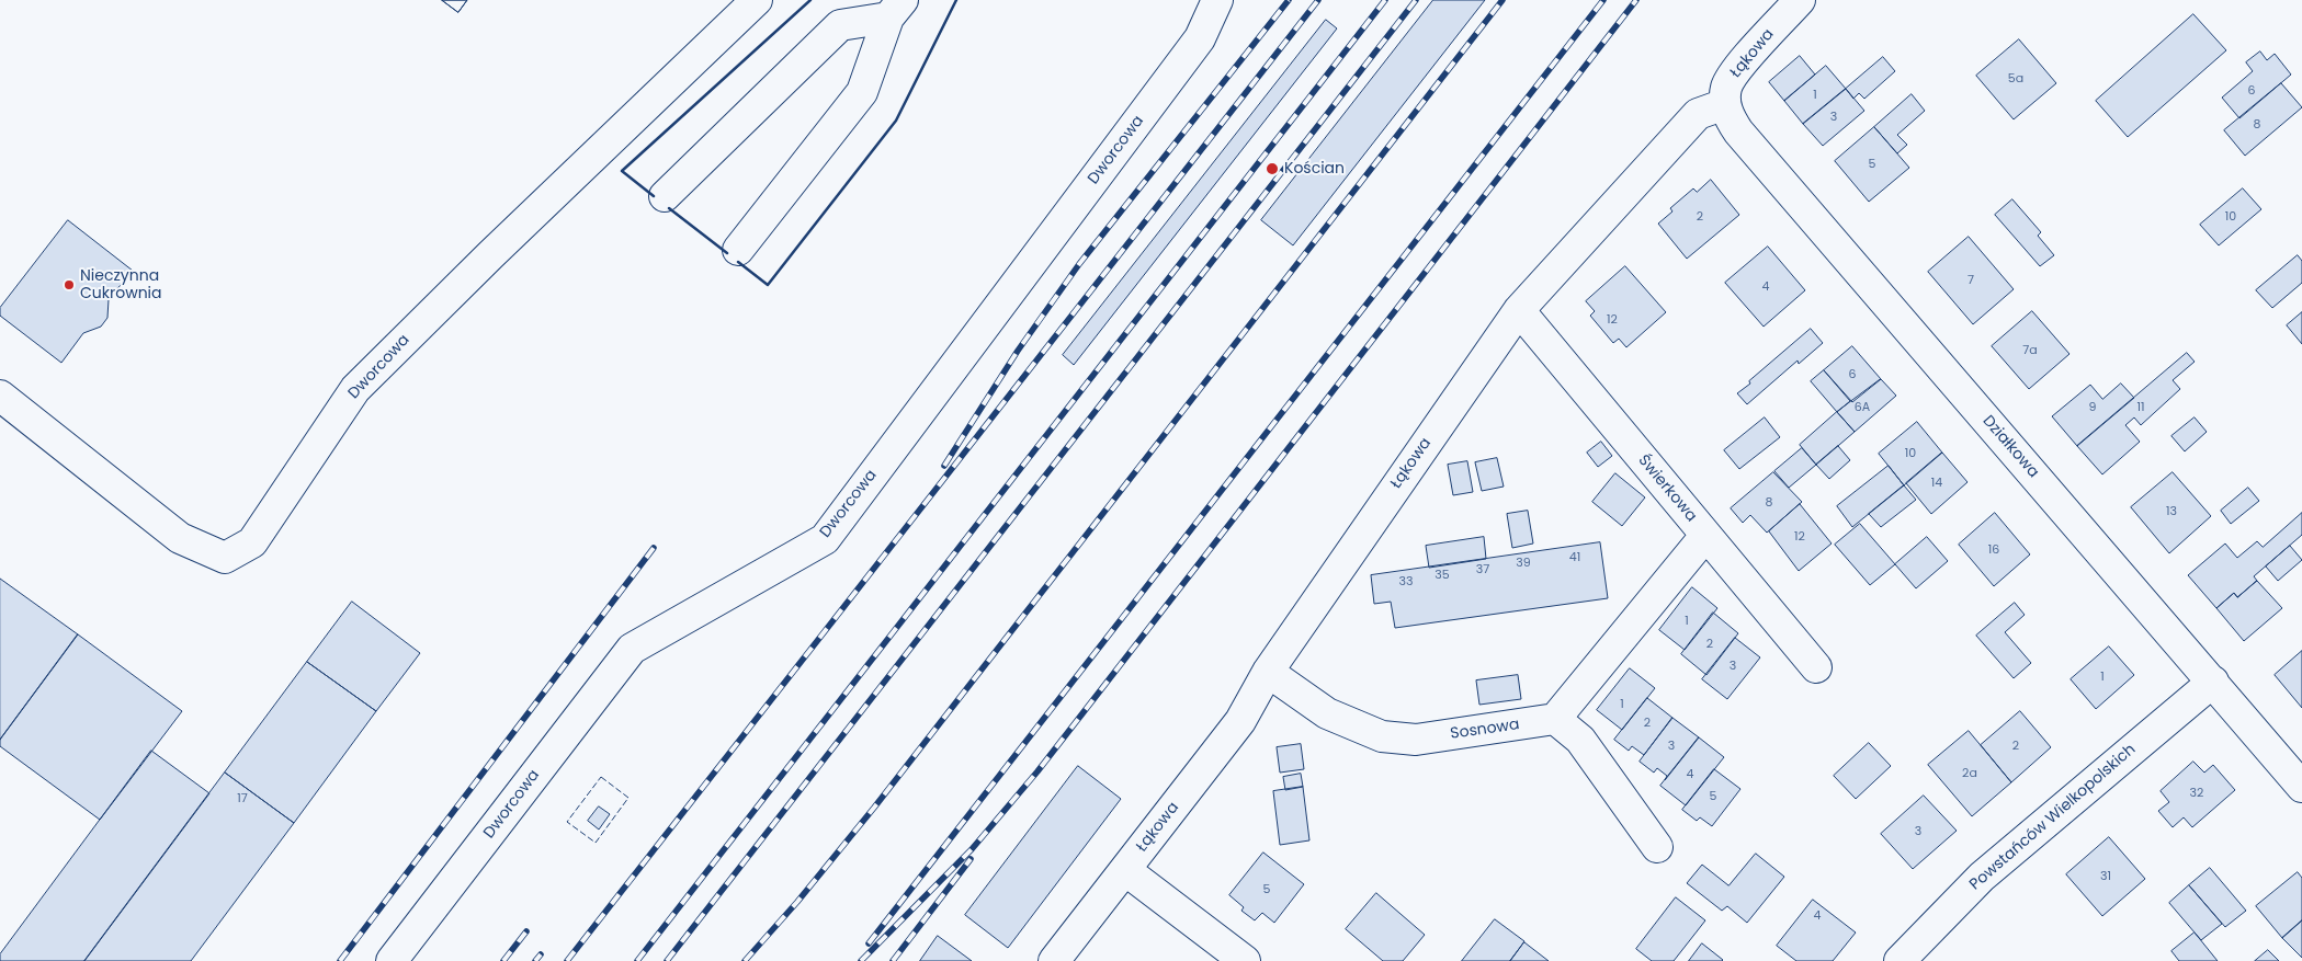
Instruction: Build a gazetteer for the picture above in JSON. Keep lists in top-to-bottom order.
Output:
{
  "streets": {
    "street": [
      "Łąkowa",
      "Dworcowa",
      "Działkowa",
      "Świerkowa",
      "Sosnowa",
      "Powstańców Wielkopolskich"
    ]
  },
  "crossings": [
    ["Łąkowa", "Działkowa"],
    ["Łąkowa", "Świerkowa"],
    ["Łąkowa", "Sosnowa"],
    ["Działkowa", "Powstańców Wielkopolskich"]
  ],
  "places": ["Kościan", "Nieczynna Cukrownia"],
  "house_numbers": [
    "5a",
    "6",
    "1",
    "3",
    "8",
    "5",
    "2",
    "10",
    "7",
    "4",
    "12",
    "7a",
    "6",
    "6A",
    "9",
    "11",
    "10",
    "14",
    "8",
    "13",
    "12",
    "16",
    "41",
    "39",
    "37",
    "35",
    "33",
    "1",
    "2",
    "3",
    "1",
    "1",
    "2",
    "3",
    "2",
    "2a",
    "4",
    "32",
    "5",
    "17",
    "3",
    "31",
    "5",
    "4"
  ]
}
